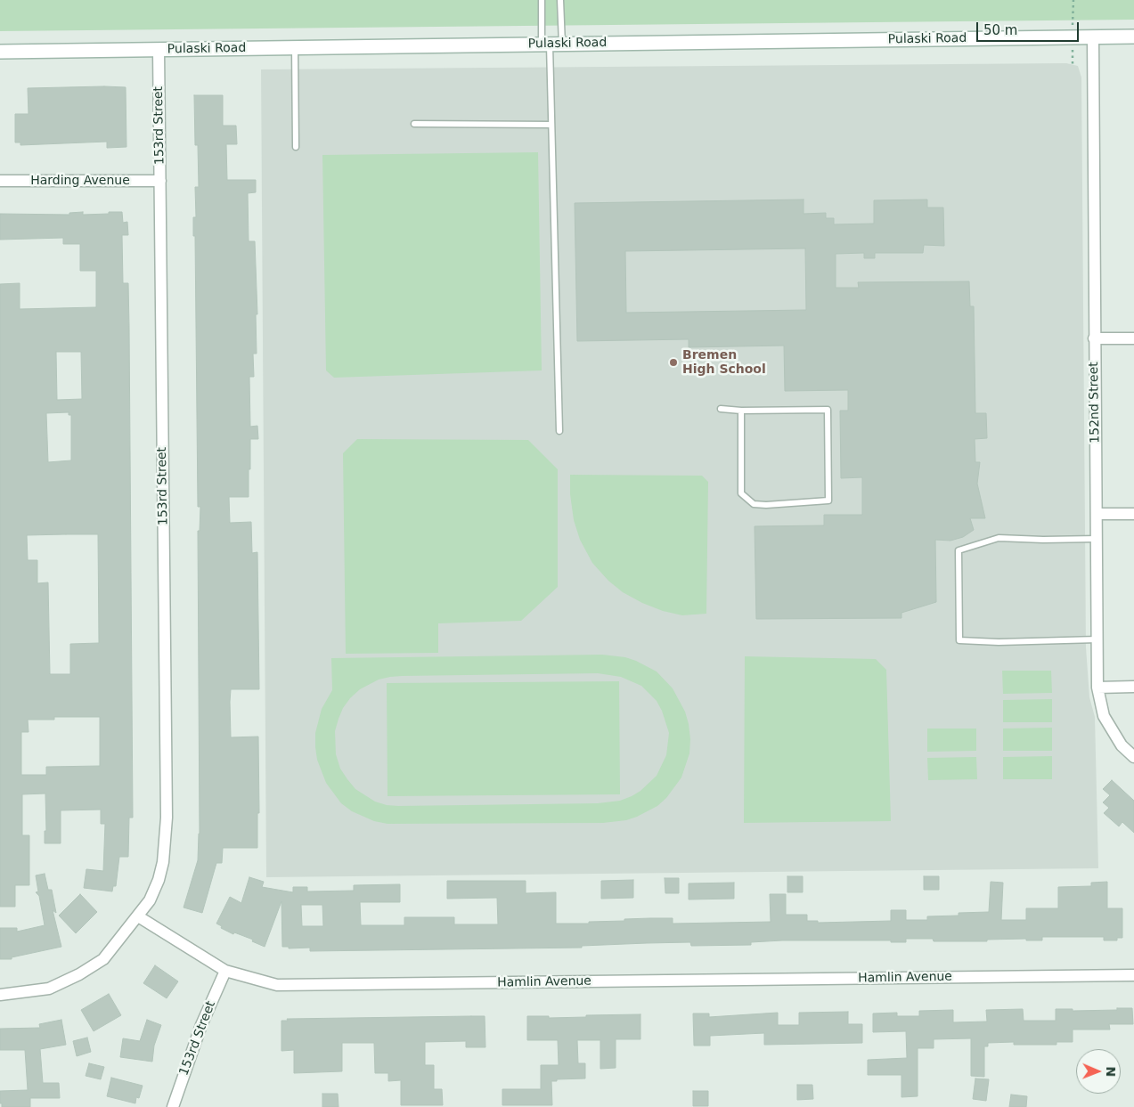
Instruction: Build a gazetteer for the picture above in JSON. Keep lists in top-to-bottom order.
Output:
{
  "streets": {
    "main road": ["Pulaski Road"],
    "street": [
      "153rd Street",
      "Harding Avenue",
      "152nd Street",
      "Hamlin Avenue"
    ]
  },
  "crossings": [
    ["Pulaski Road", "153rd Street"],
    ["Pulaski Road", "152nd Street"],
    ["153rd Street", "Harding Avenue"],
    ["153rd Street", "Hamlin Avenue"]
  ],
  "places": ["Bremen High School"],
  "scale_bar": "50 m",
  "north": "right"
}
